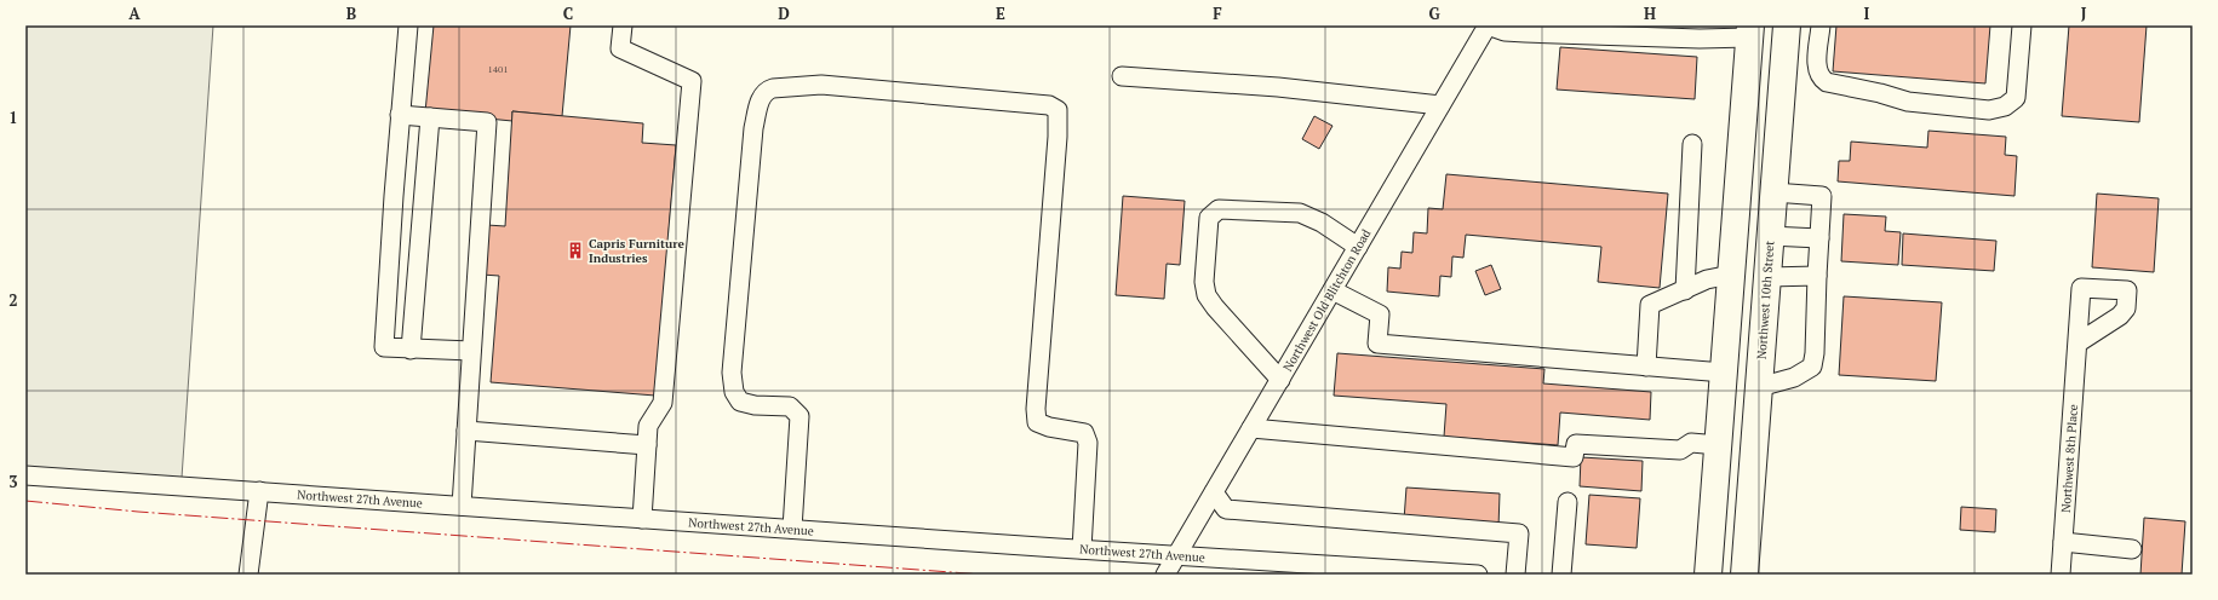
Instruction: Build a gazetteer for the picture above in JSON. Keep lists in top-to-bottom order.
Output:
{
  "streets": {
    "highway": ["Northwest 10th Street"],
    "street": ["Northwest Old Blitchton Road", "Northwest 8th Place", "Northwest 27th Avenue"]
  },
  "crossings": [
    ["Northwest Old Blitchton Road", "Northwest 27th Avenue"]
  ],
  "places": {
    "building": ["Capris Furniture Industries"]
  },
  "house_numbers": ["1401"],
  "grid": {
    "columns": [
      "A",
      "B",
      "C",
      "D",
      "E",
      "F",
      "G",
      "H",
      "I",
      "J"
    ],
    "rows": ["1", "2", "3"]
  }
}
